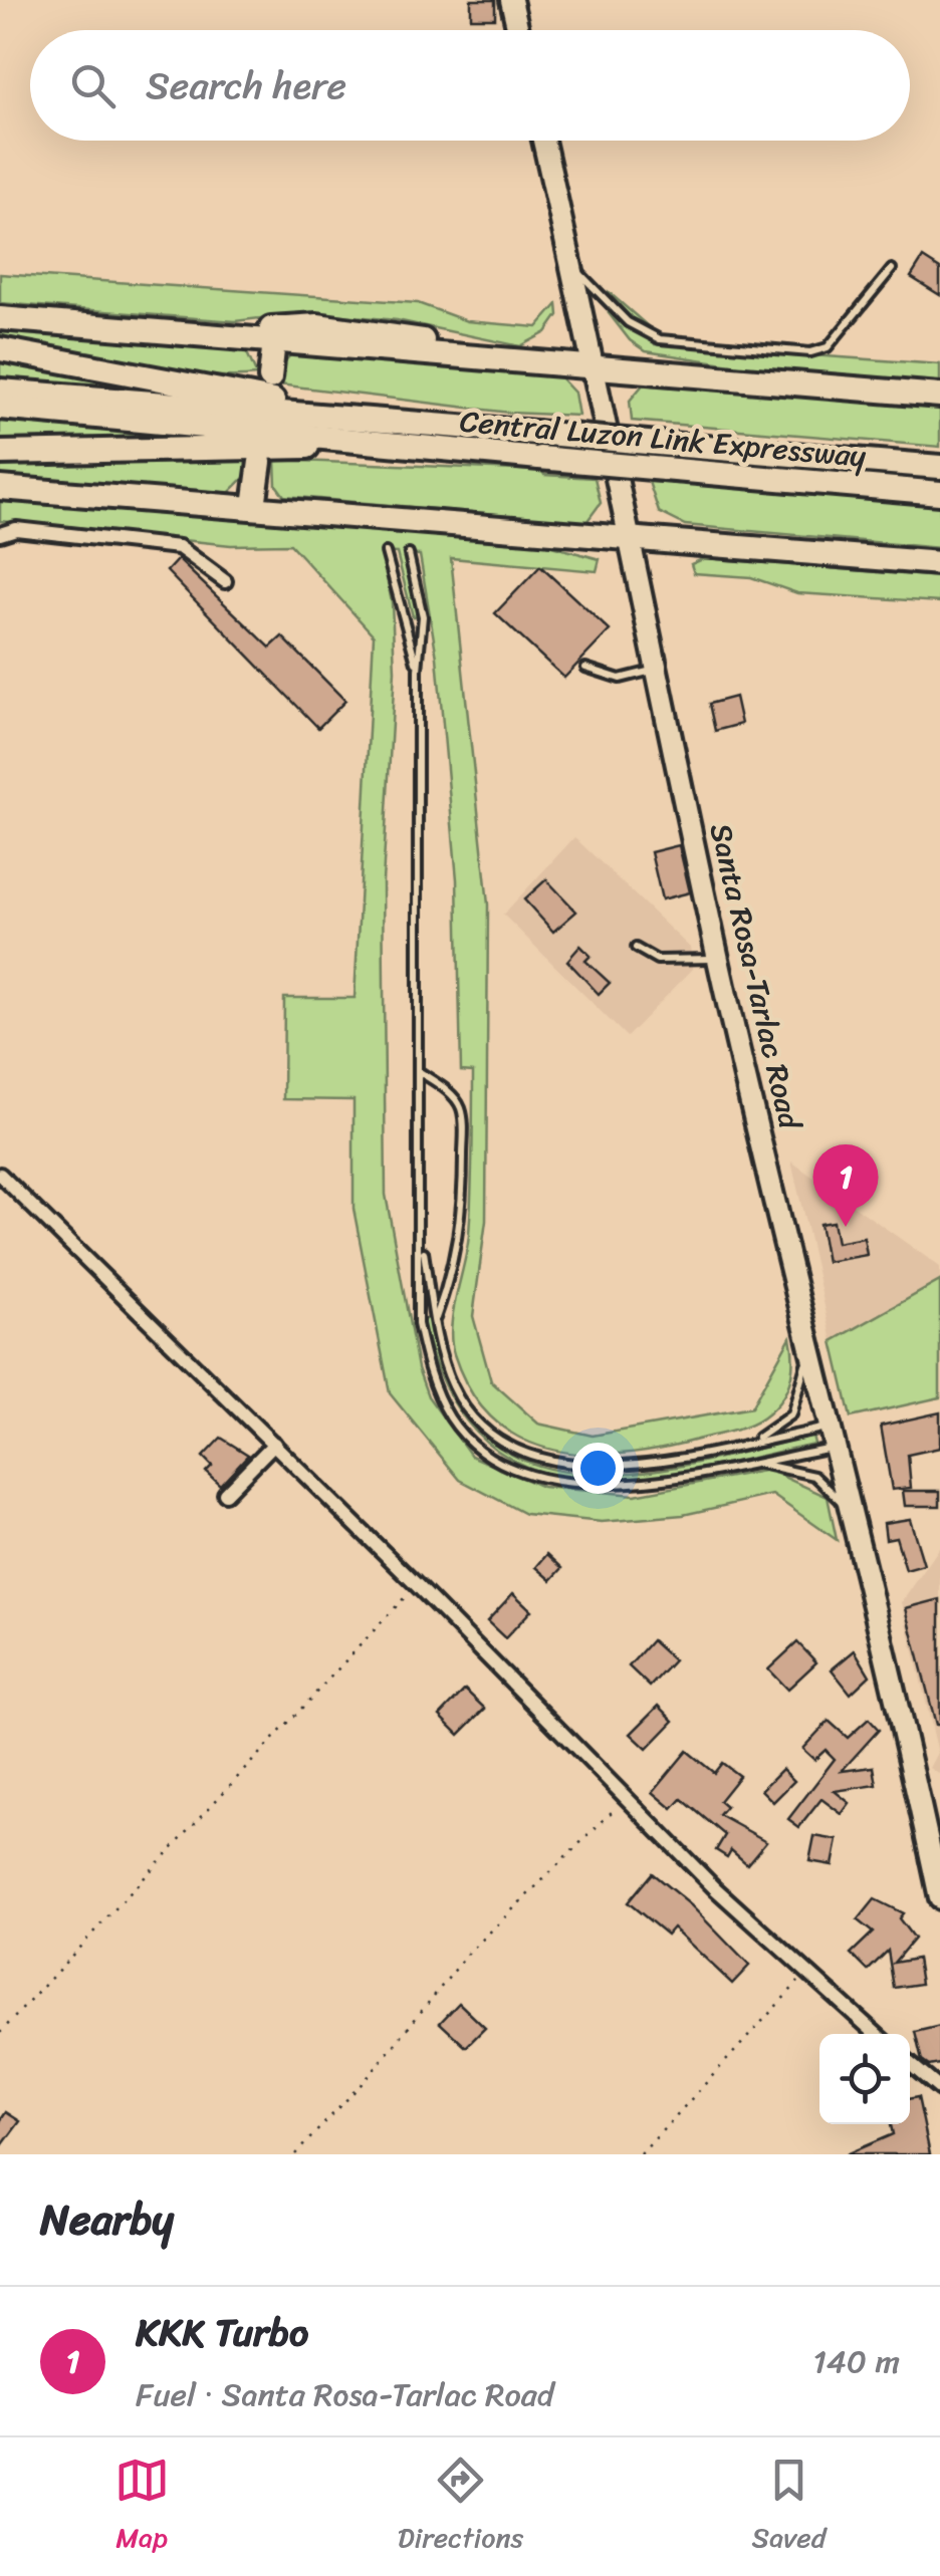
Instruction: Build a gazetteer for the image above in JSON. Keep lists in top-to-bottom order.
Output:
{
  "streets": {
    "highway": ["Central Luzon Link Expressway", "Santa Rosa-Tarlac Road"]
  },
  "page": {
    "search": "Search here",
    "pins": "1",
    "heading": "Nearby",
    "list": [
      {
        "mark": "1",
        "name": "KKK Turbo",
        "note": "Fuel · Santa Rosa-Tarlac Road",
        "value": "140 m"
      }
    ],
    "nav": ["Map", "Directions", "Saved"]
  }
}
